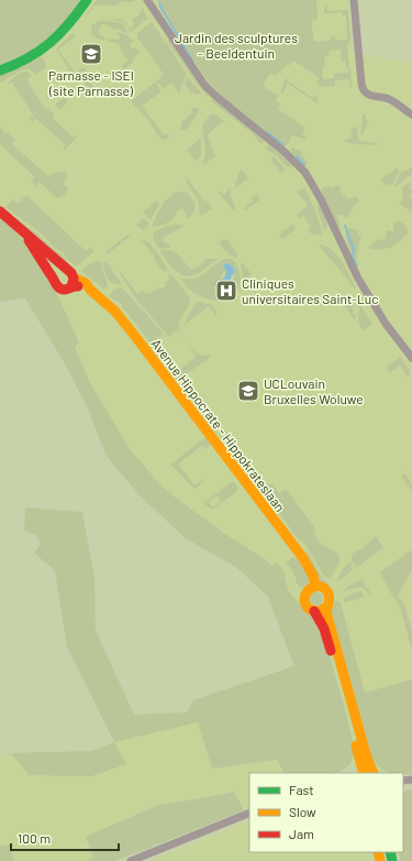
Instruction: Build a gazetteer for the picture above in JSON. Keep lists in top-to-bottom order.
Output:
{
  "streets": {
    "street": ["Avenue Hippocrate - Hippokrateslaan"]
  },
  "parks": ["Jardin des sculptures - Beeldentuin"],
  "places": {
    "school or university": ["Parnasse - ISEI (site Parnasse)", "UCLouvain Bruxelles Woluwe"],
    "hospital": ["Cliniques universitaires Saint-Luc"]
  },
  "legend": ["Fast", "Slow", "Jam"],
  "scale_bar": "100 m"
}
